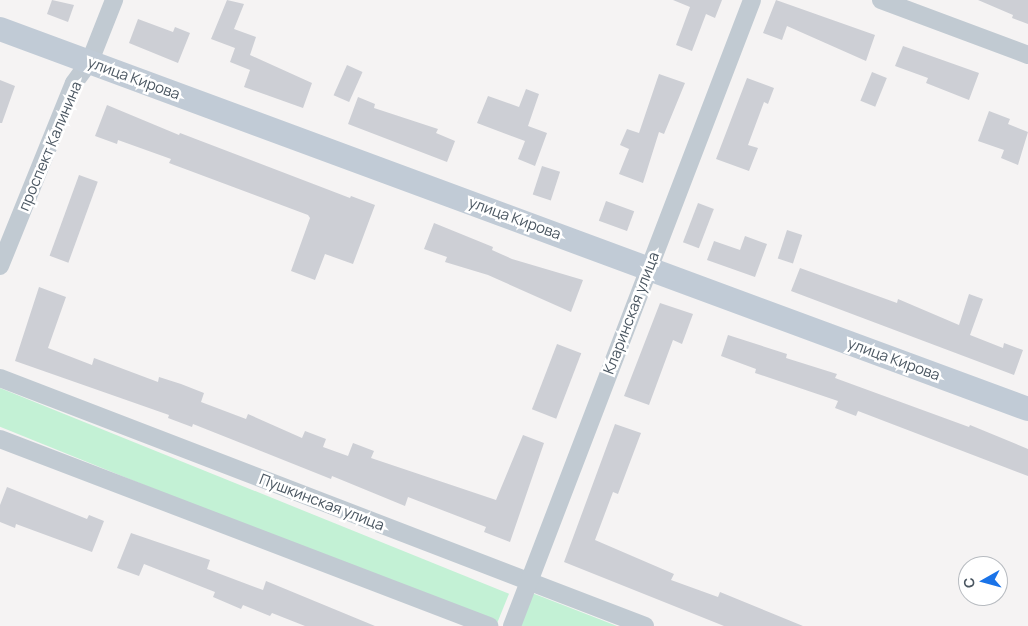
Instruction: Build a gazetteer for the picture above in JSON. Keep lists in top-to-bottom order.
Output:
{
  "streets": {
    "street": [
      "улица Кирова",
      "проспект Калинина",
      "Кларинская улица",
      "Пушкинская улица"
    ]
  },
  "crossings": [
    ["улица Кирова", "проспект Калинина"],
    ["улица Кирова", "Кларинская улица"],
    ["Кларинская улица", "Пушкинская улица"]
  ],
  "north": "left"
}
